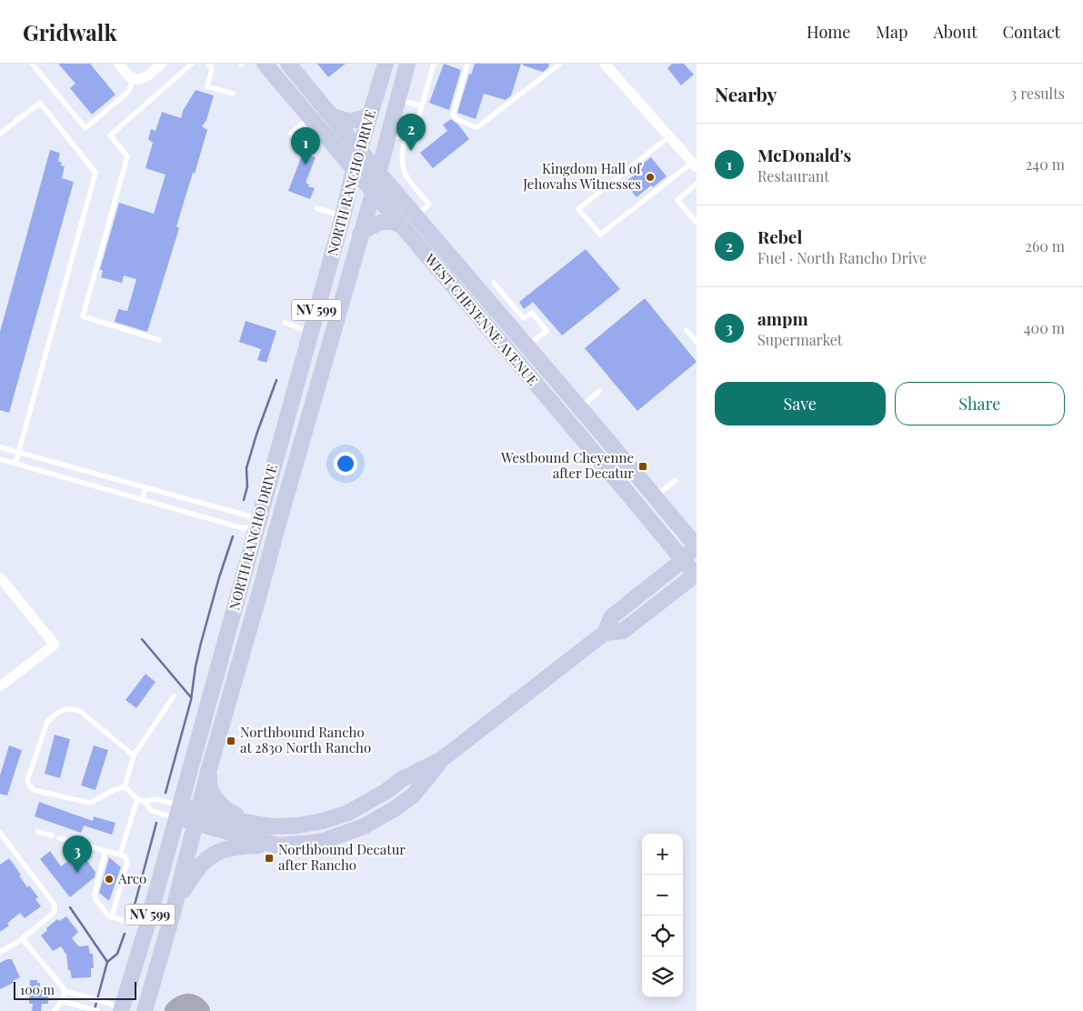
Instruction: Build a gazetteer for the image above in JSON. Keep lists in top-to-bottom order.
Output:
{
  "streets": {
    "main road": ["NORTH RANCHO DRIVE", "NV 599", "WEST CHEYENNE AVENUE"]
  },
  "crossings": [
    ["NORTH RANCHO DRIVE", "WEST CHEYENNE AVENUE"]
  ],
  "places": {
    "other": ["Kingdom Hall of Jehovahs Witnesses", "Arco"],
    "transit": ["Westbound Cheyenne after Decatur", "Northbound Rancho at 2830 North Rancho", "Northbound Decatur after Rancho"]
  },
  "scale_bar": "100 m",
  "page": {
    "header": "Gridwalk",
    "nav": [
      "Home",
      "Map",
      "About",
      "Contact"
    ],
    "heading": ["Nearby", "3 results"],
    "pins": ["2", "1", "3"],
    "list": [
      {
        "mark": "1",
        "name": "McDonald's",
        "note": "Restaurant",
        "value": "240 m"
      },
      {
        "mark": "2",
        "name": "Rebel",
        "note": "Fuel · North Rancho Drive",
        "value": "260 m"
      },
      {
        "mark": "3",
        "name": "ampm",
        "note": "Supermarket",
        "value": "400 m"
      }
    ],
    "buttons": ["Save", "Share"],
    "map_buttons": ["+", "−"],
    "scale": "100 m"
  }
}
